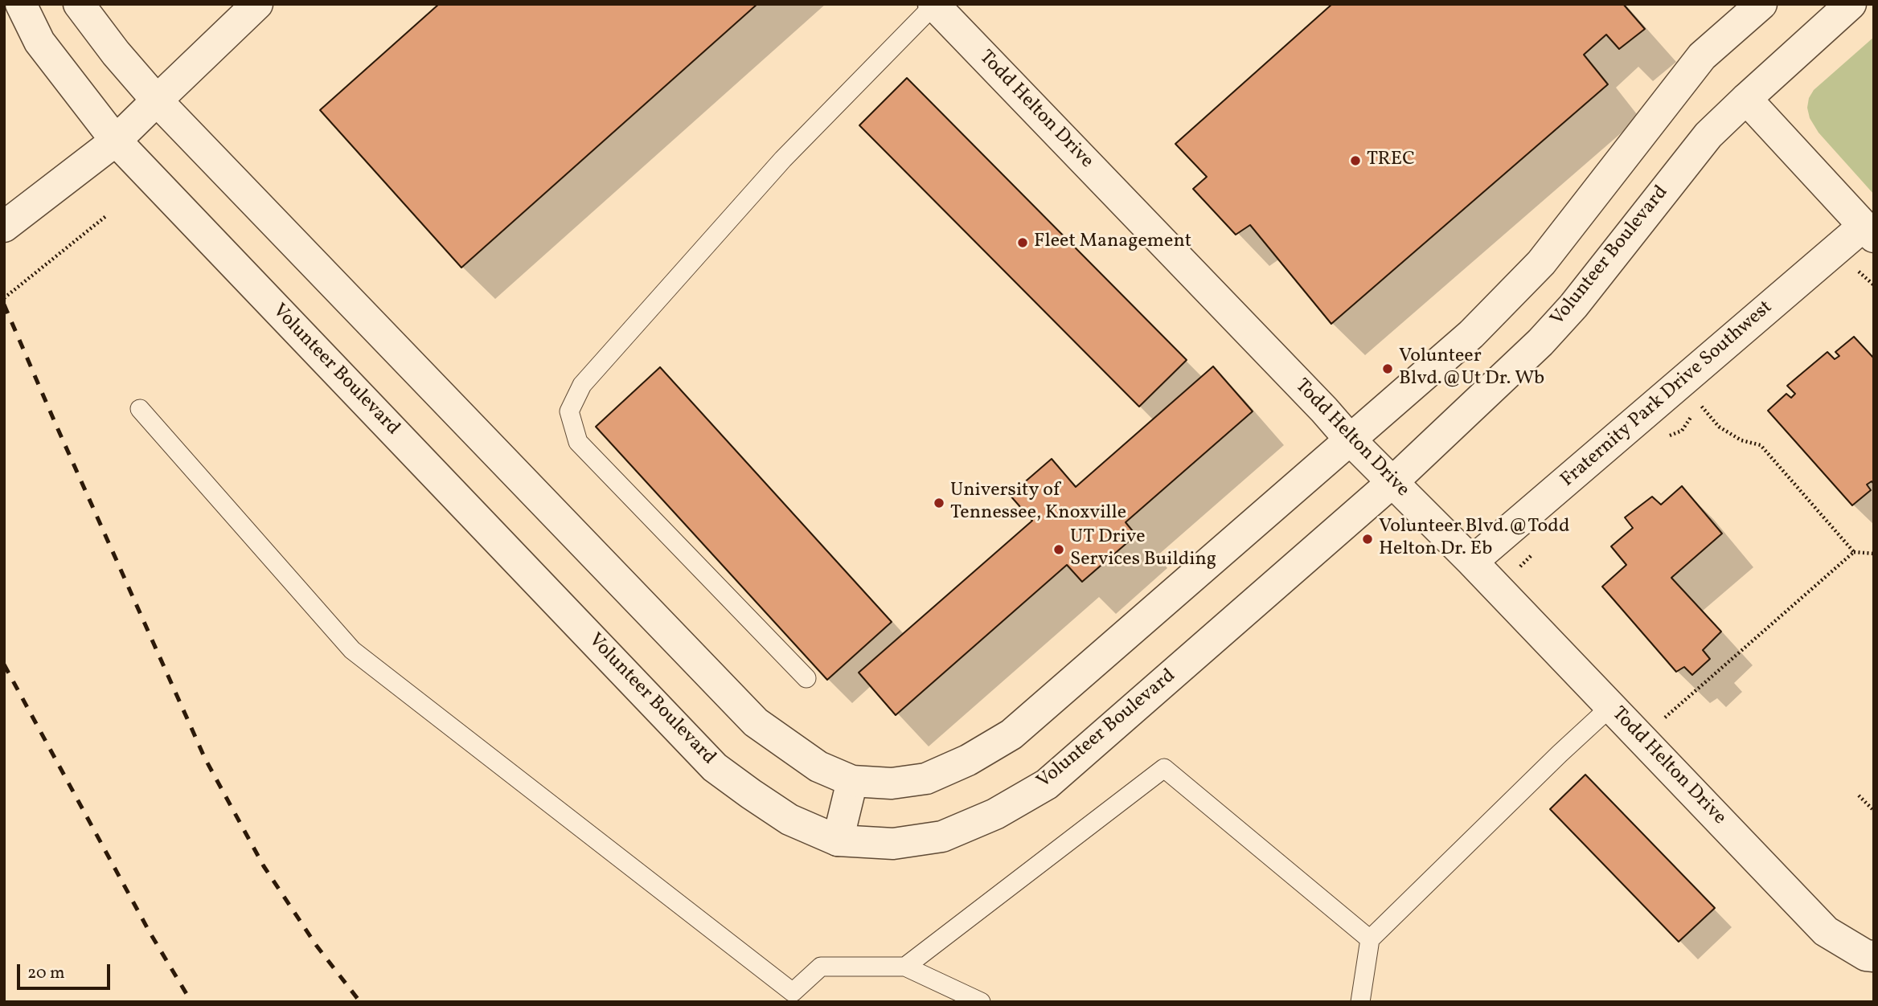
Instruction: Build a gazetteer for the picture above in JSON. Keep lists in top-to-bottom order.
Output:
{
  "streets": {
    "street": ["Todd Helton Drive", "Volunteer Boulevard", "Fraternity Park Drive Southwest"]
  },
  "crossings": [
    ["Todd Helton Drive", "Volunteer Boulevard"],
    ["Todd Helton Drive", "Fraternity Park Drive Southwest"],
    ["Volunteer Boulevard", "Fraternity Park Drive Southwest"]
  ],
  "places": [
    "TREC",
    "Fleet Management",
    "Volunteer Blvd.@Ut Dr. Wb",
    "University of Tennessee, Knoxville",
    "Volunteer Blvd.@Todd Helton Dr. Eb",
    "UT Drive Services Building"
  ],
  "scale_bar": "20 m"
}
